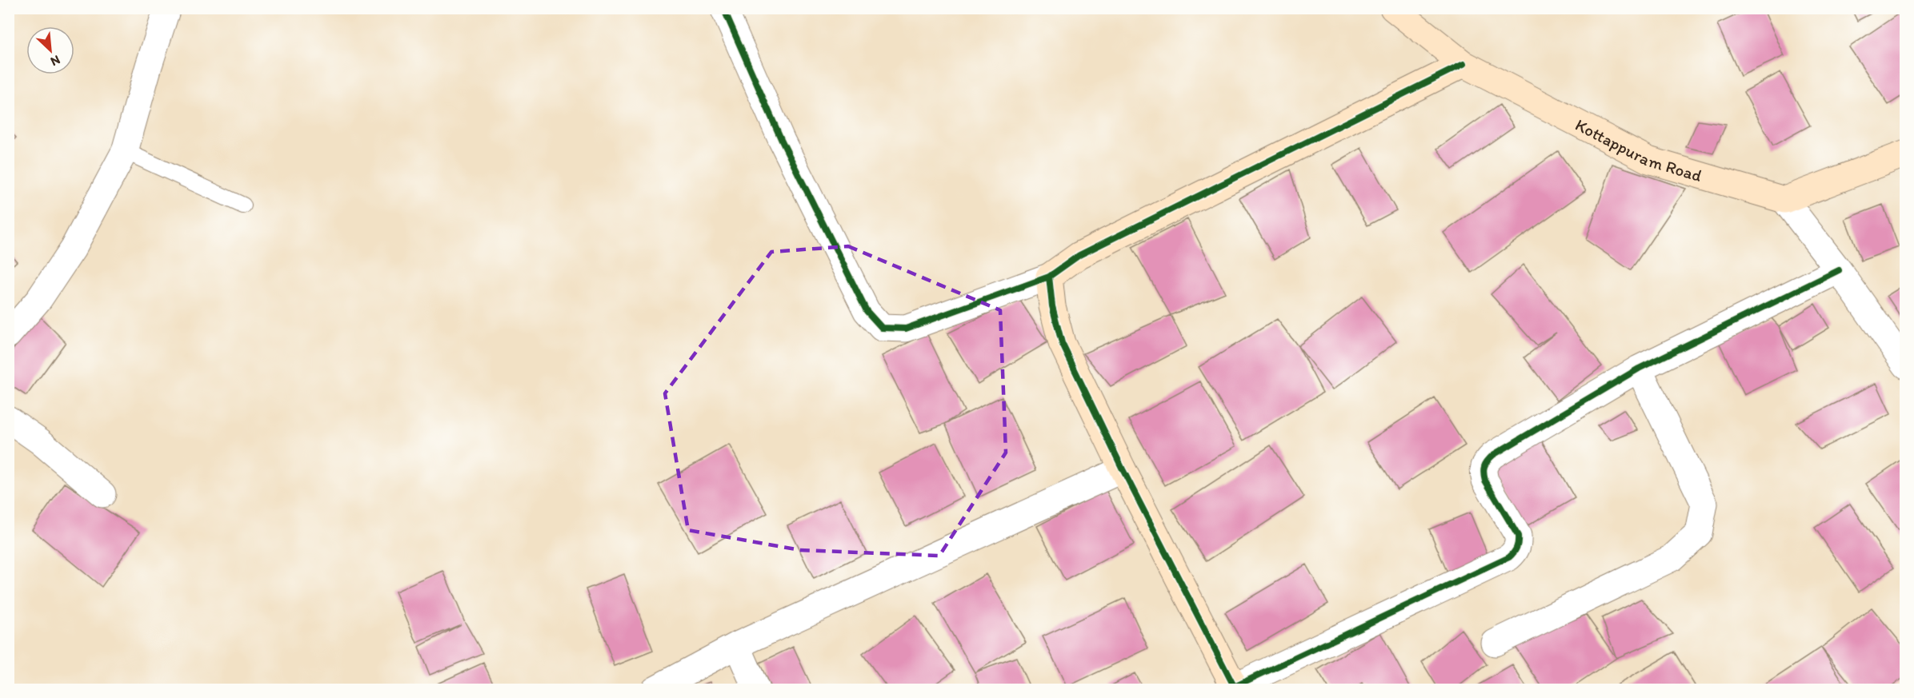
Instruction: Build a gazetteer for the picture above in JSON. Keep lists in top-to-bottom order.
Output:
{
  "streets": {
    "street": ["Kottappuram Road"]
  },
  "north": "bottom right"
}
